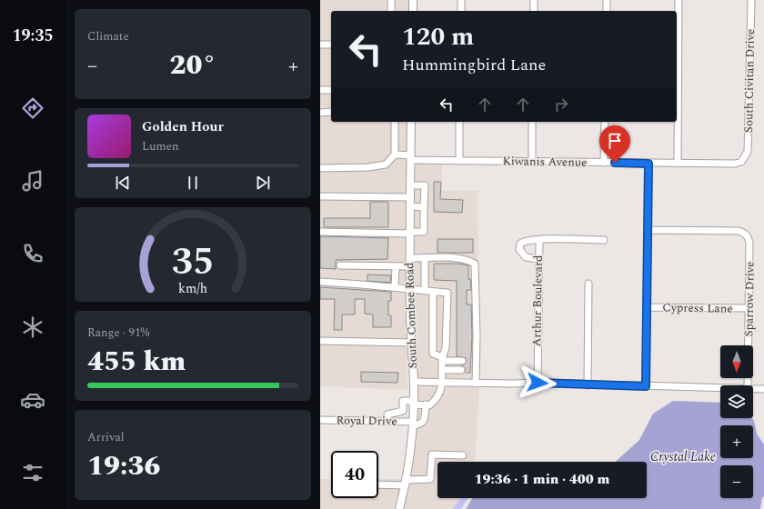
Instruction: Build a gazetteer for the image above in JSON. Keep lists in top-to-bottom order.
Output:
{
  "streets": {
    "main road": ["South Combee Road"],
    "street": [
      "South Civitan Drive",
      "Kiwanis Avenue",
      "Sparrow Drive",
      "Arthur Boulevard",
      "Cypress Lane",
      "Royal Drive"
    ]
  },
  "crossings": [
    ["South Civitan Drive", "Kiwanis Avenue"],
    ["Kiwanis Avenue", "South Combee Road"],
    ["Sparrow Drive", "Cypress Lane"],
    ["South Combee Road", "Royal Drive"]
  ],
  "water": ["Crystal Lake"],
  "north": "bottom",
  "page": {
    "tabs": "19:35",
    "tile": [
      "Climate",
      ["Range · 91%", "455 km"],
      ["Arrival", "19:36"]
    ],
    "turn": ["120 m", "Hummingbird Lane"],
    "heat": ["−", "20°", "+"],
    "song": ["Golden Hour", "Lumen"],
    "map_buttons": ["+", "−"],
    "limit": "40",
    "trip": "19:36 · 1 min · 400 m",
    "gauge": ["35", "km/h"]
  }
}
